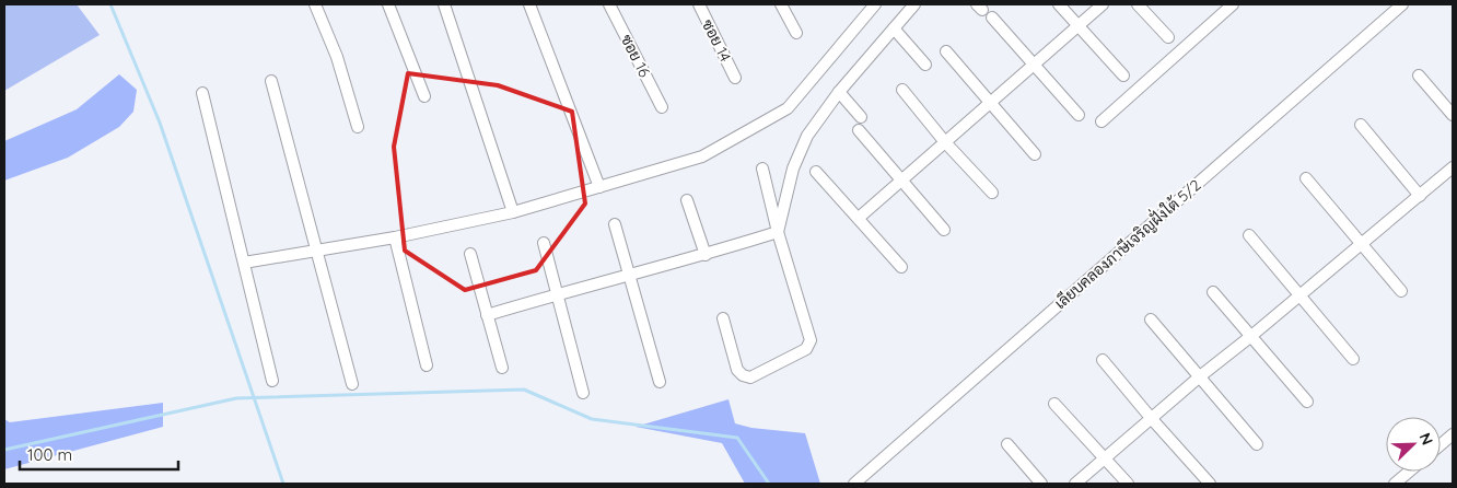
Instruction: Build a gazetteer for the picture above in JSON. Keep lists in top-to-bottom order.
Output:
{
  "streets": {
    "street": ["ซอย 14", "ซอย 16", "เลียบคลองภาษีเจริญฝั่งใต้ 5/2"]
  },
  "scale_bar": "100 m",
  "north": "top right"
}
